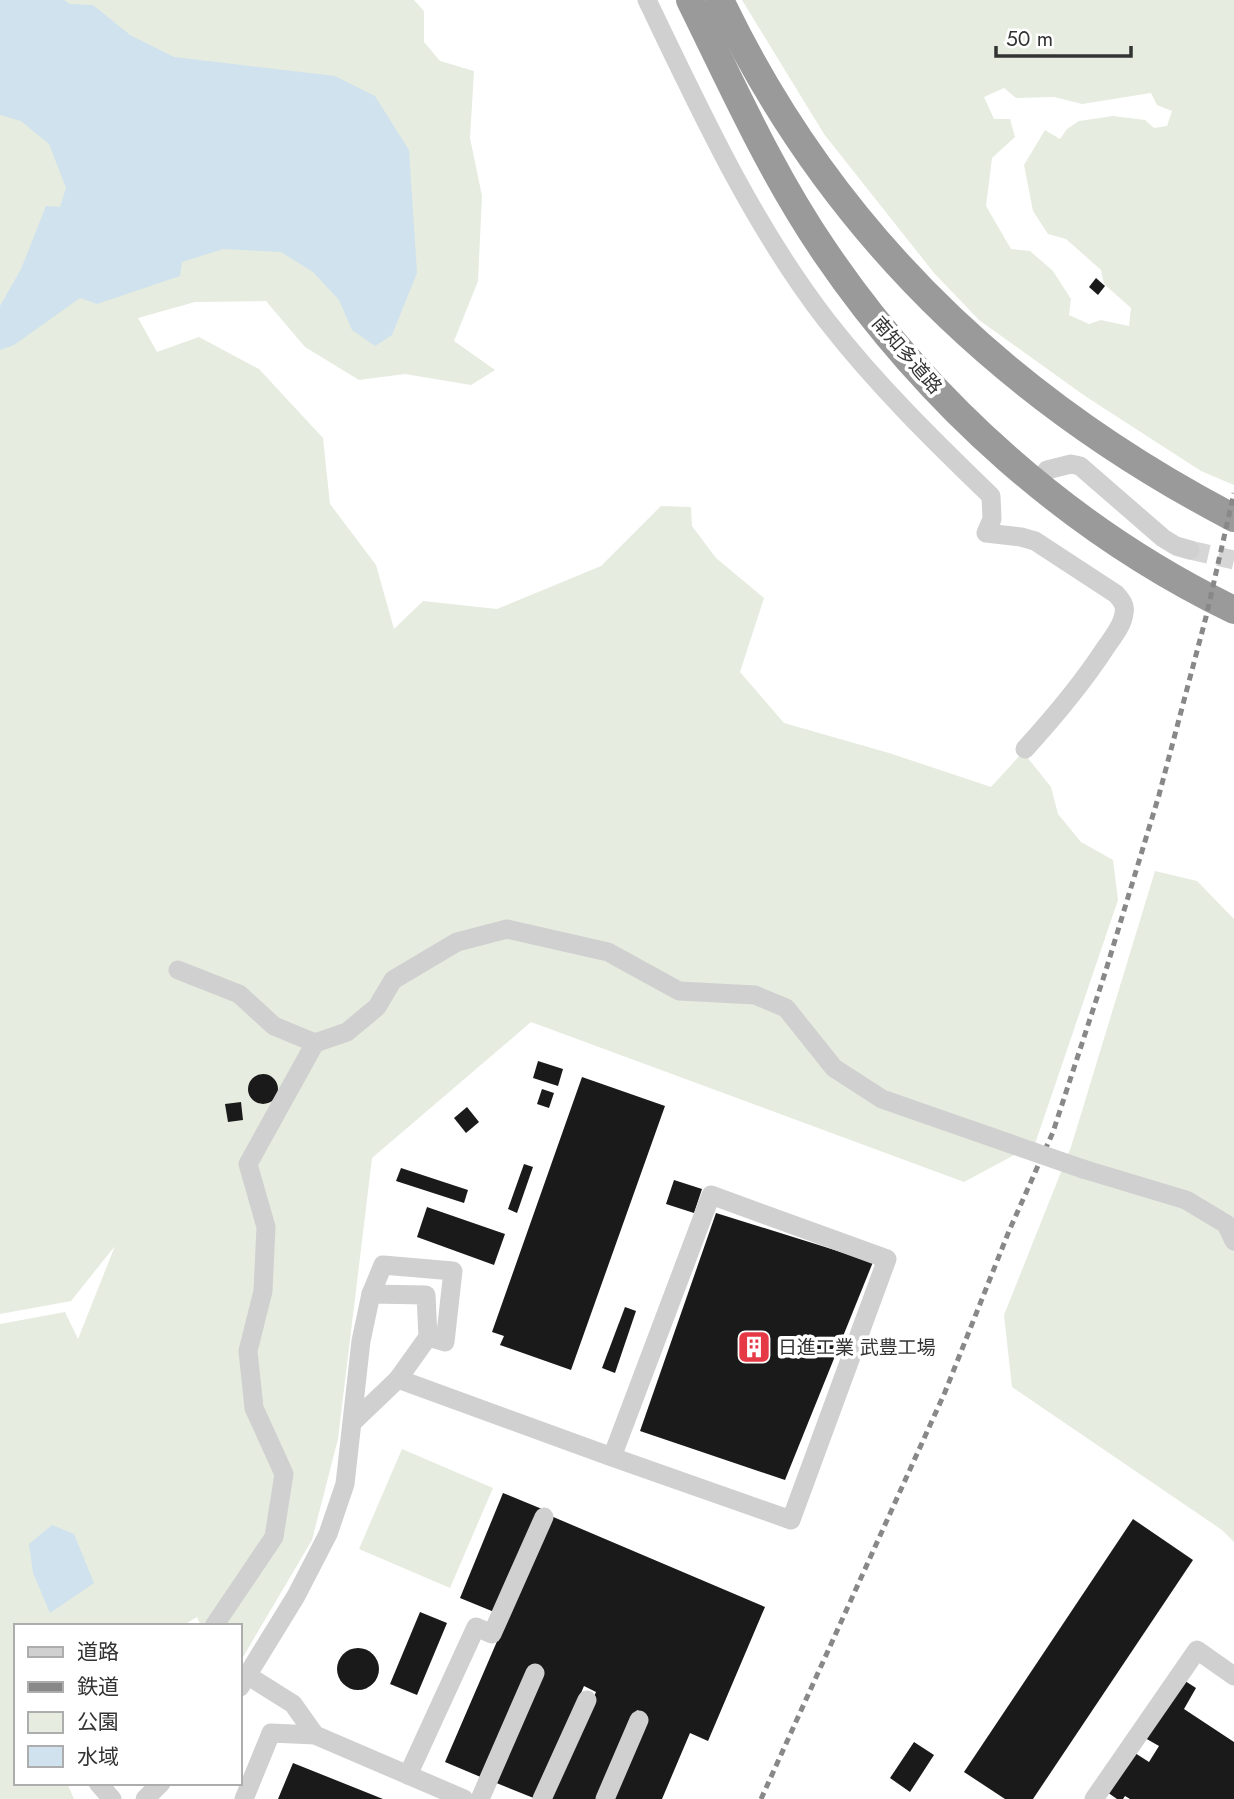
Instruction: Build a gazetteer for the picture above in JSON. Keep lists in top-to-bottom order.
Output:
{
  "streets": {
    "highway": ["南知多道路"]
  },
  "places": {
    "building": ["日進工業 武豊工場"]
  },
  "legend": [
    "道路",
    "鉄道",
    "公園",
    "水域"
  ],
  "scale_bar": "50 m"
}
